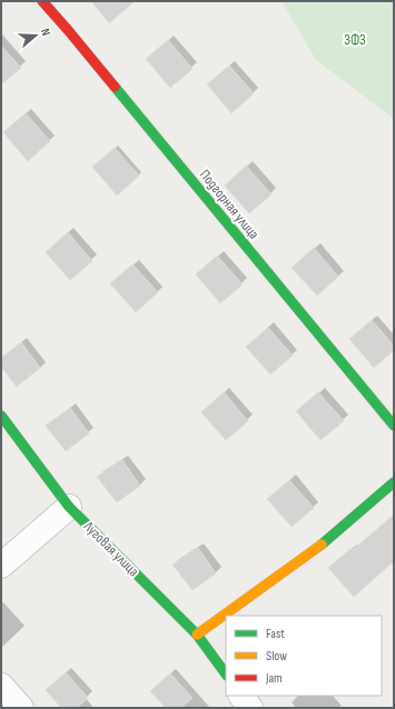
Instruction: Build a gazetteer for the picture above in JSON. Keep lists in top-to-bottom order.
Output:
{
  "streets": {
    "street": ["Подгорная улица", "Луговая улица"]
  },
  "parks": ["ЗФЗ"],
  "legend": ["Fast", "Slow", "Jam"],
  "north": "right"
}
